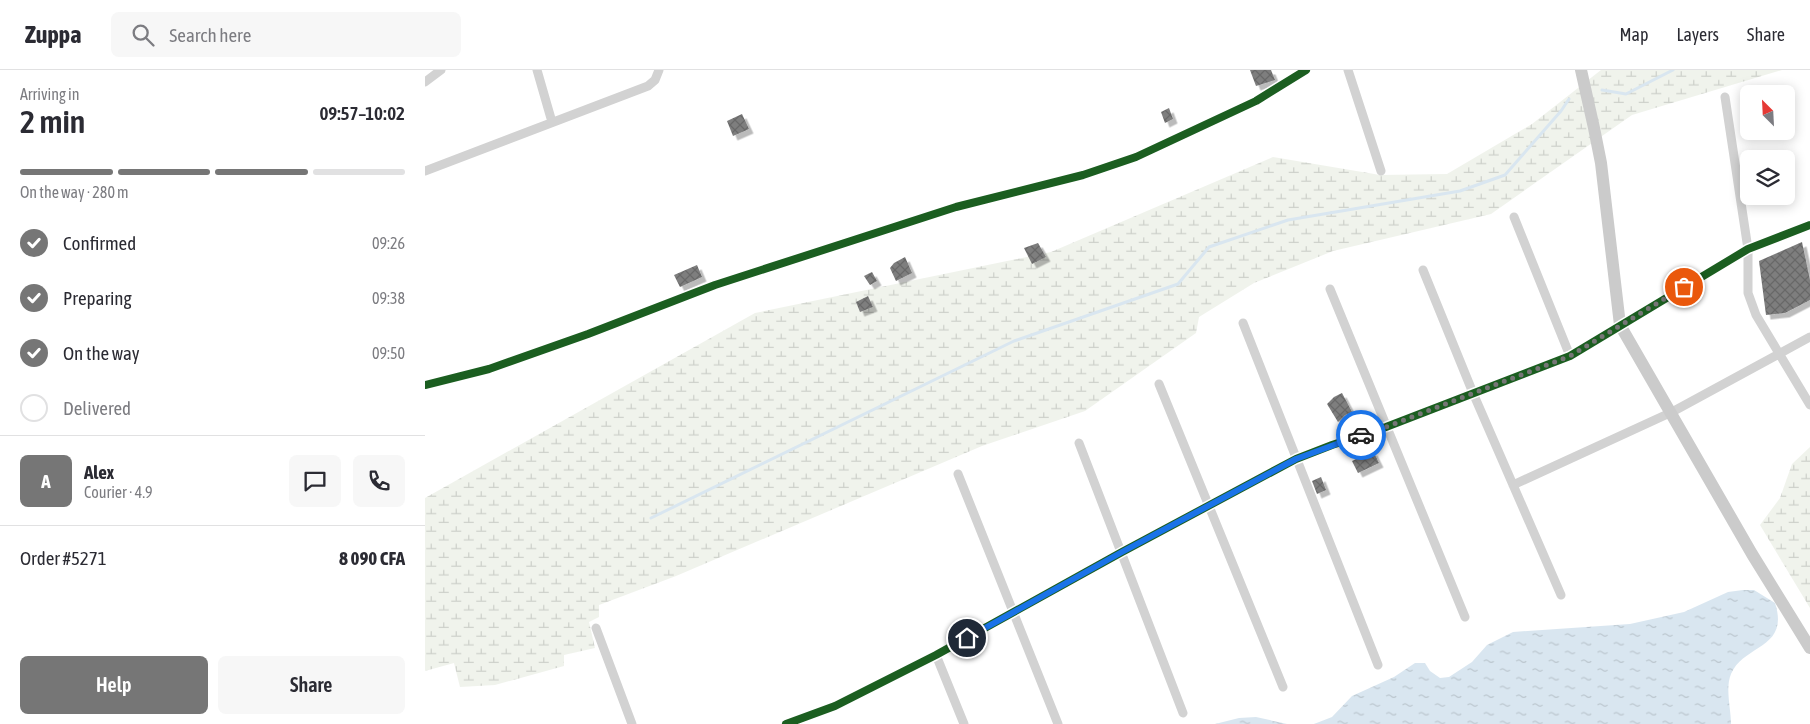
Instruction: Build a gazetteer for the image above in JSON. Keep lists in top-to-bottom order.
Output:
{
  "north": "top left",
  "page": {
    "header": "Zuppa",
    "search": "Search here",
    "nav": ["Map", "Layers", "Share"],
    "heading": ["2 min", "Arriving in", "09:57–10:02"],
    "panel": [
      "Alex",
      "Courier · 4.9",
      "Order #5271",
      "8 090 CFA"
    ],
    "bar": "On the way · 280 m",
    "list": [
      ["Confirmed", "09:26"],
      ["Preparing", "09:38"],
      ["On the way", "09:50"],
      "Delivered"
    ],
    "round": "A",
    "buttons": ["Help", "Share"]
  }
}
